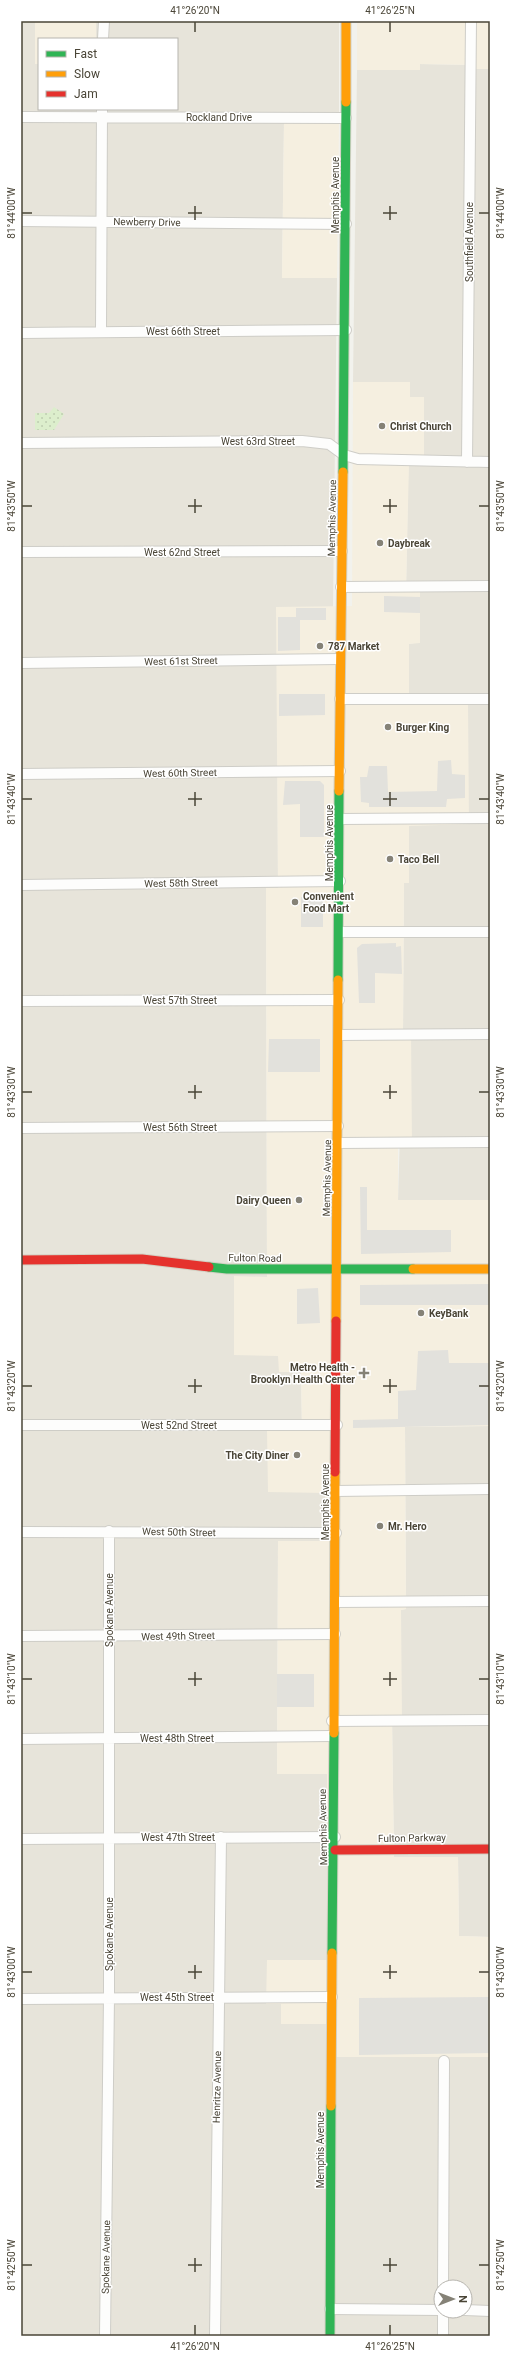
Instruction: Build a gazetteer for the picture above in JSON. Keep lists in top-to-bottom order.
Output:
{
  "streets": {
    "main road": ["Memphis Avenue", "Fulton Road", "Fulton Parkway"],
    "street": [
      "Rockland Drive",
      "Newberry Drive",
      "Southfield Avenue",
      "West 66th Street",
      "West 63rd Street",
      "West 62nd Street",
      "West 61st Street",
      "West 60th Street",
      "West 58th Street",
      "West 57th Street",
      "West 56th Street",
      "West 52nd Street",
      "West 50th Street",
      "Spokane Avenue",
      "West 49th Street",
      "West 48th Street",
      "West 47th Street",
      "West 45th Street",
      "Henritze Avenue"
    ]
  },
  "crossings": [
    ["Rockland Drive", "Memphis Avenue"],
    ["Memphis Avenue", "Newberry Drive"],
    ["Memphis Avenue", "West 66th Street"],
    ["Memphis Avenue", "West 63rd Street"],
    ["Memphis Avenue", "West 62nd Street"],
    ["Memphis Avenue", "West 61st Street"],
    ["Memphis Avenue", "West 60th Street"],
    ["Memphis Avenue", "West 58th Street"],
    ["Memphis Avenue", "West 57th Street"],
    ["Memphis Avenue", "West 56th Street"],
    ["Memphis Avenue", "Fulton Road"],
    ["Memphis Avenue", "West 52nd Street"],
    ["Memphis Avenue", "West 50th Street"],
    ["Memphis Avenue", "West 49th Street"],
    ["Memphis Avenue", "West 48th Street"],
    ["Memphis Avenue", "West 47th Street"],
    ["Memphis Avenue", "Fulton Parkway"],
    ["Memphis Avenue", "West 45th Street"],
    ["Southfield Avenue", "West 63rd Street"],
    ["West 50th Street", "Spokane Avenue"],
    ["Spokane Avenue", "West 49th Street"],
    ["Spokane Avenue", "West 48th Street"],
    ["Spokane Avenue", "West 47th Street"],
    ["Spokane Avenue", "West 45th Street"],
    ["West 47th Street", "Henritze Avenue"],
    ["West 45th Street", "Henritze Avenue"]
  ],
  "places": {
    "other": [
      "Christ Church",
      "Daybreak",
      "787 Market",
      "Burger King",
      "Taco Bell",
      "Convenient Food Mart",
      "Dairy Queen",
      "KeyBank",
      "The City Diner",
      "Mr. Hero"
    ],
    "health": ["Metro Health - Brooklyn Health Center"]
  },
  "legend": ["Fast", "Slow", "Jam"],
  "north": "right",
  "coordinates": [
    "41°26'20\"N",
    "41°26'25\"N",
    "81°44'00\"W",
    "81°43'50\"W",
    "81°43'40\"W",
    "81°43'30\"W",
    "81°43'20\"W",
    "81°43'10\"W",
    "81°43'00\"W",
    "81°42'50\"W"
  ]
}
